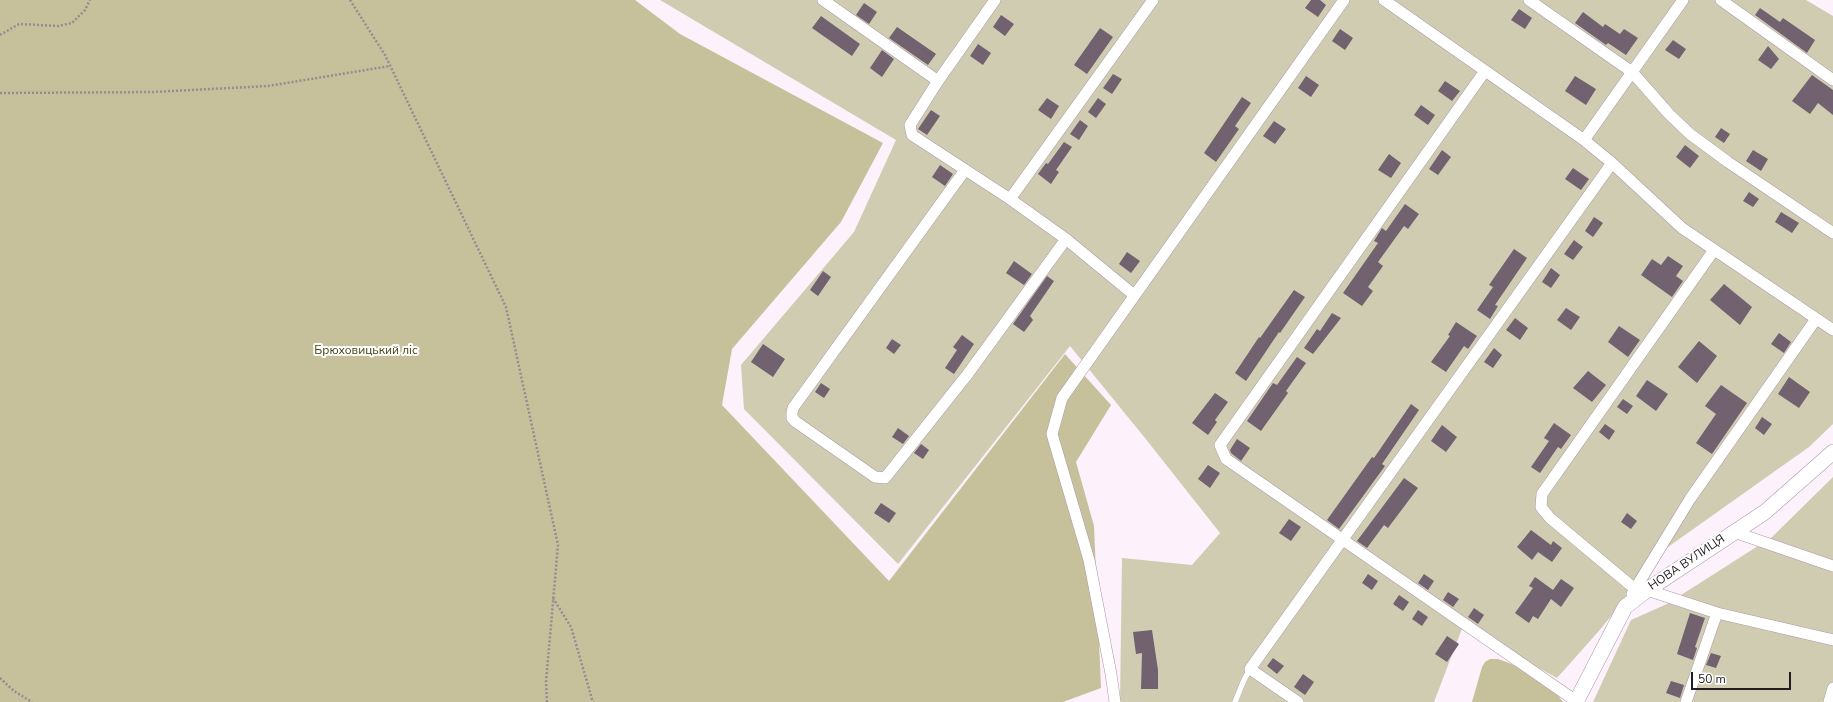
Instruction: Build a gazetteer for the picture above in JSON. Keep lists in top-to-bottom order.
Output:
{
  "streets": {
    "street": ["НОВА ВУЛИЦЯ"]
  },
  "parks": ["Брюховицький ліс"],
  "scale_bar": "50 m"
}
